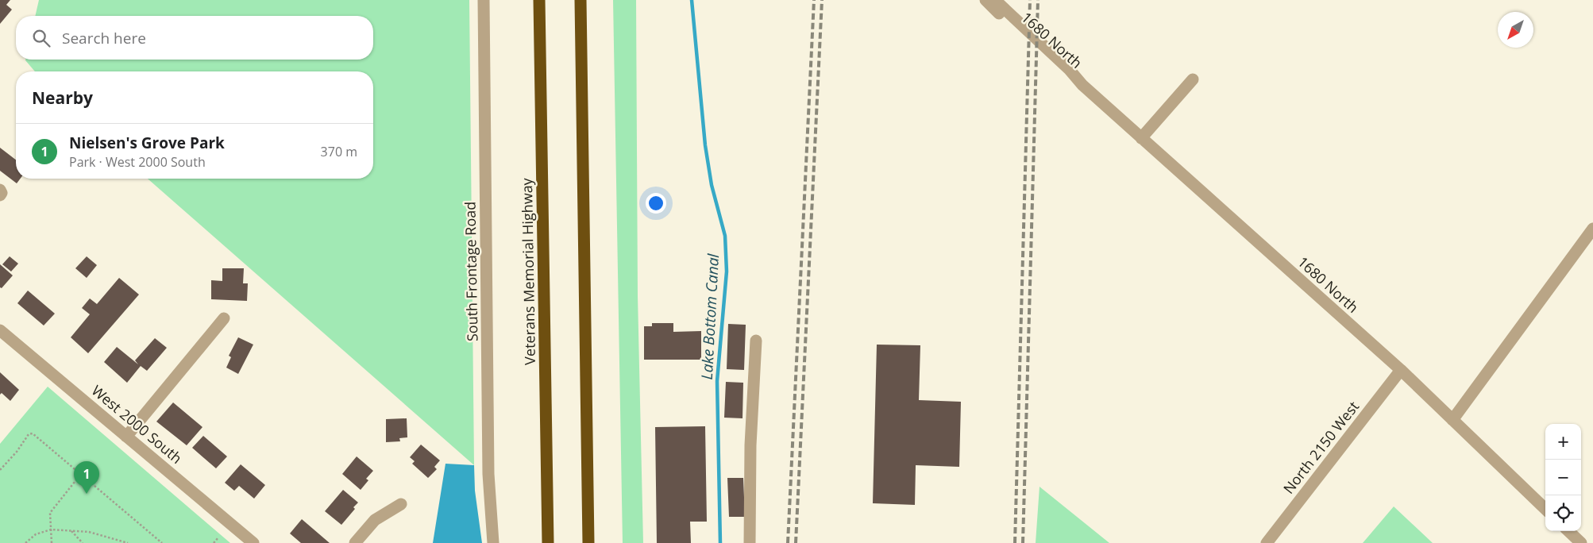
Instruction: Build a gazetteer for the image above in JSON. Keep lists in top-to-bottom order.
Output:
{
  "streets": {
    "highway": ["Veterans Memorial Highway"],
    "street": [
      "1680 North",
      "South Frontage Road",
      "West 2000 South",
      "North 2150 West"
    ]
  },
  "crossings": [
    ["1680 North", "North 2150 West"]
  ],
  "water": ["Lake Bottom Canal"],
  "north": "bottom left",
  "page": {
    "search": "Search here",
    "heading": "Nearby",
    "list": [
      {
        "mark": "1",
        "name": "Nielsen's Grove Park",
        "note": "Park · West 2000 South",
        "value": "370 m"
      }
    ],
    "map_buttons": ["+", "−"],
    "pins": "1"
  }
}
